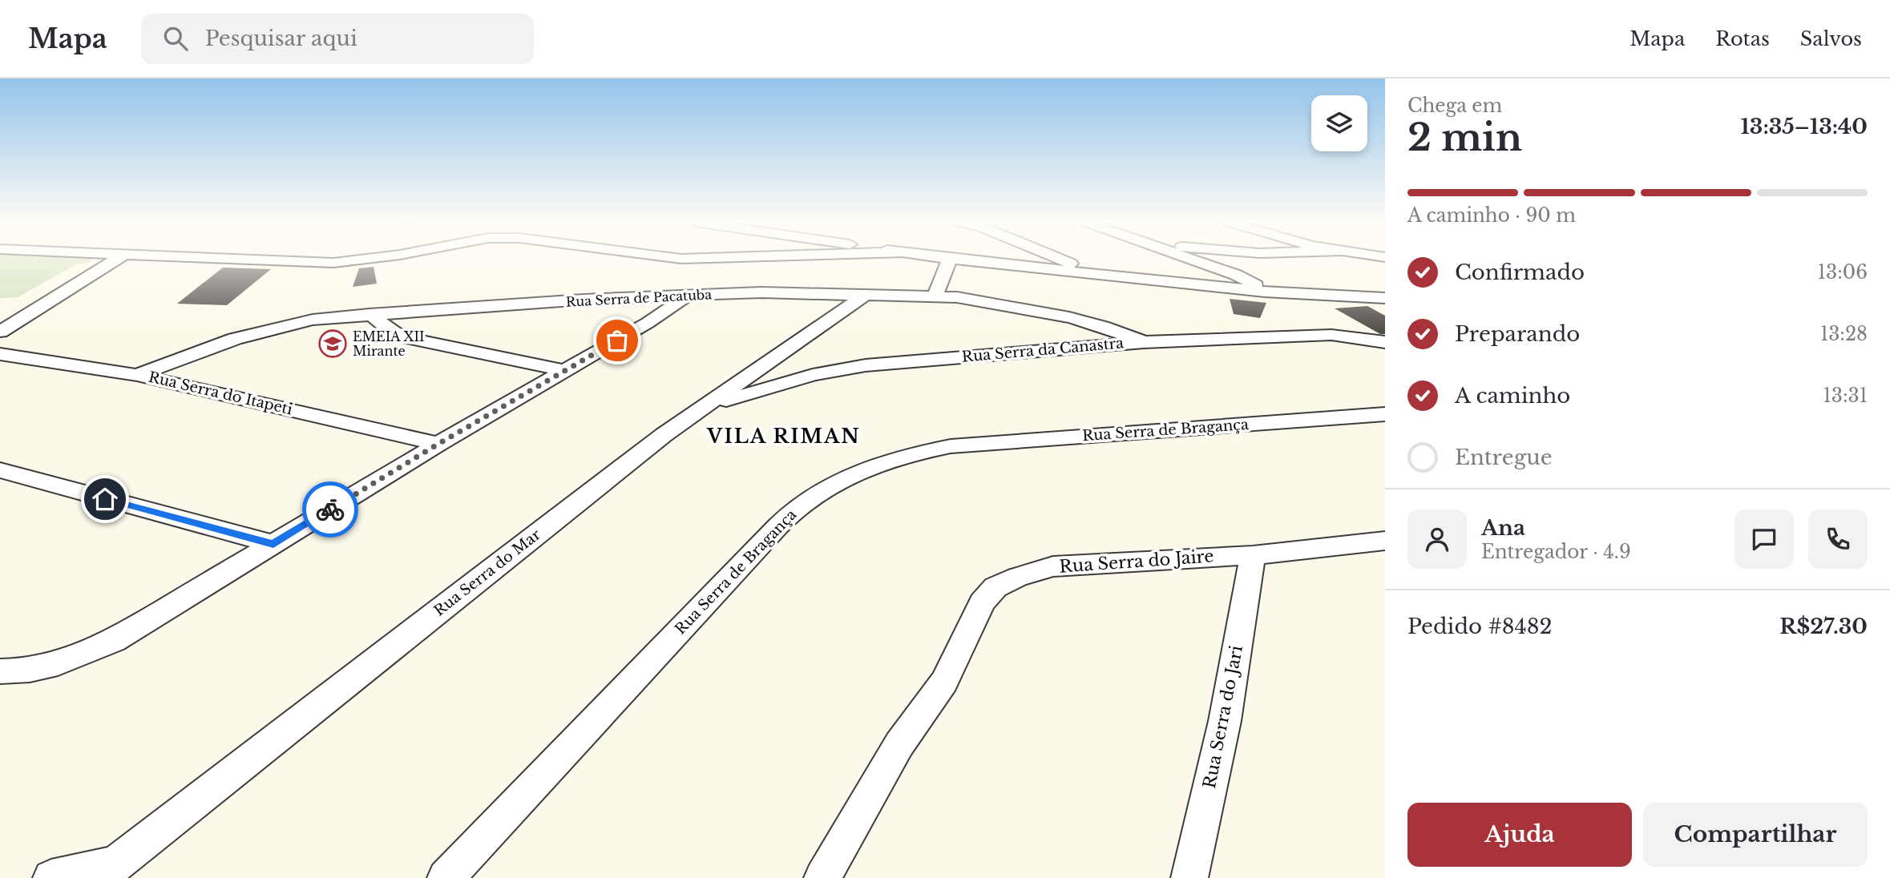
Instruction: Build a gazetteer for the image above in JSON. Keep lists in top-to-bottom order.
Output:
{
  "streets": {
    "street": [
      "Rua Serra de Pacatuba",
      "Rua Serra da Canastra",
      "Rua Serra do Itapeti",
      "Rua Serra de Bragança",
      "Rua Serra do Jaire",
      "Rua Serra do Mar",
      "Rua Serra do Jari"
    ]
  },
  "crossings": [
    ["Rua Serra de Pacatuba", "Rua Serra da Canastra"],
    ["Rua Serra de Pacatuba", "Rua Serra do Itapeti"],
    ["Rua Serra de Pacatuba", "Rua Serra do Mar"],
    ["Rua Serra da Canastra", "Rua Serra do Mar"],
    ["Rua Serra do Jaire", "Rua Serra do Jari"]
  ],
  "districts": ["VILA RIMAN"],
  "places": {
    "school or university": ["EMEIA XII Mirante"]
  },
  "page": {
    "header": "Mapa",
    "search": "Pesquisar aqui",
    "nav": ["Mapa", "Rotas", "Salvos"],
    "heading": ["2 min", "Chega em", "13:35–13:40"],
    "panel": [
      "Ana",
      "Entregador · 4.9",
      "Pedido #8482",
      "R$27.30"
    ],
    "bar": "A caminho · 90 m",
    "list": [
      ["Confirmado", "13:06"],
      ["Preparando", "13:28"],
      ["A caminho", "13:31"],
      "Entregue"
    ],
    "buttons": ["Ajuda", "Compartilhar"]
  }
}
